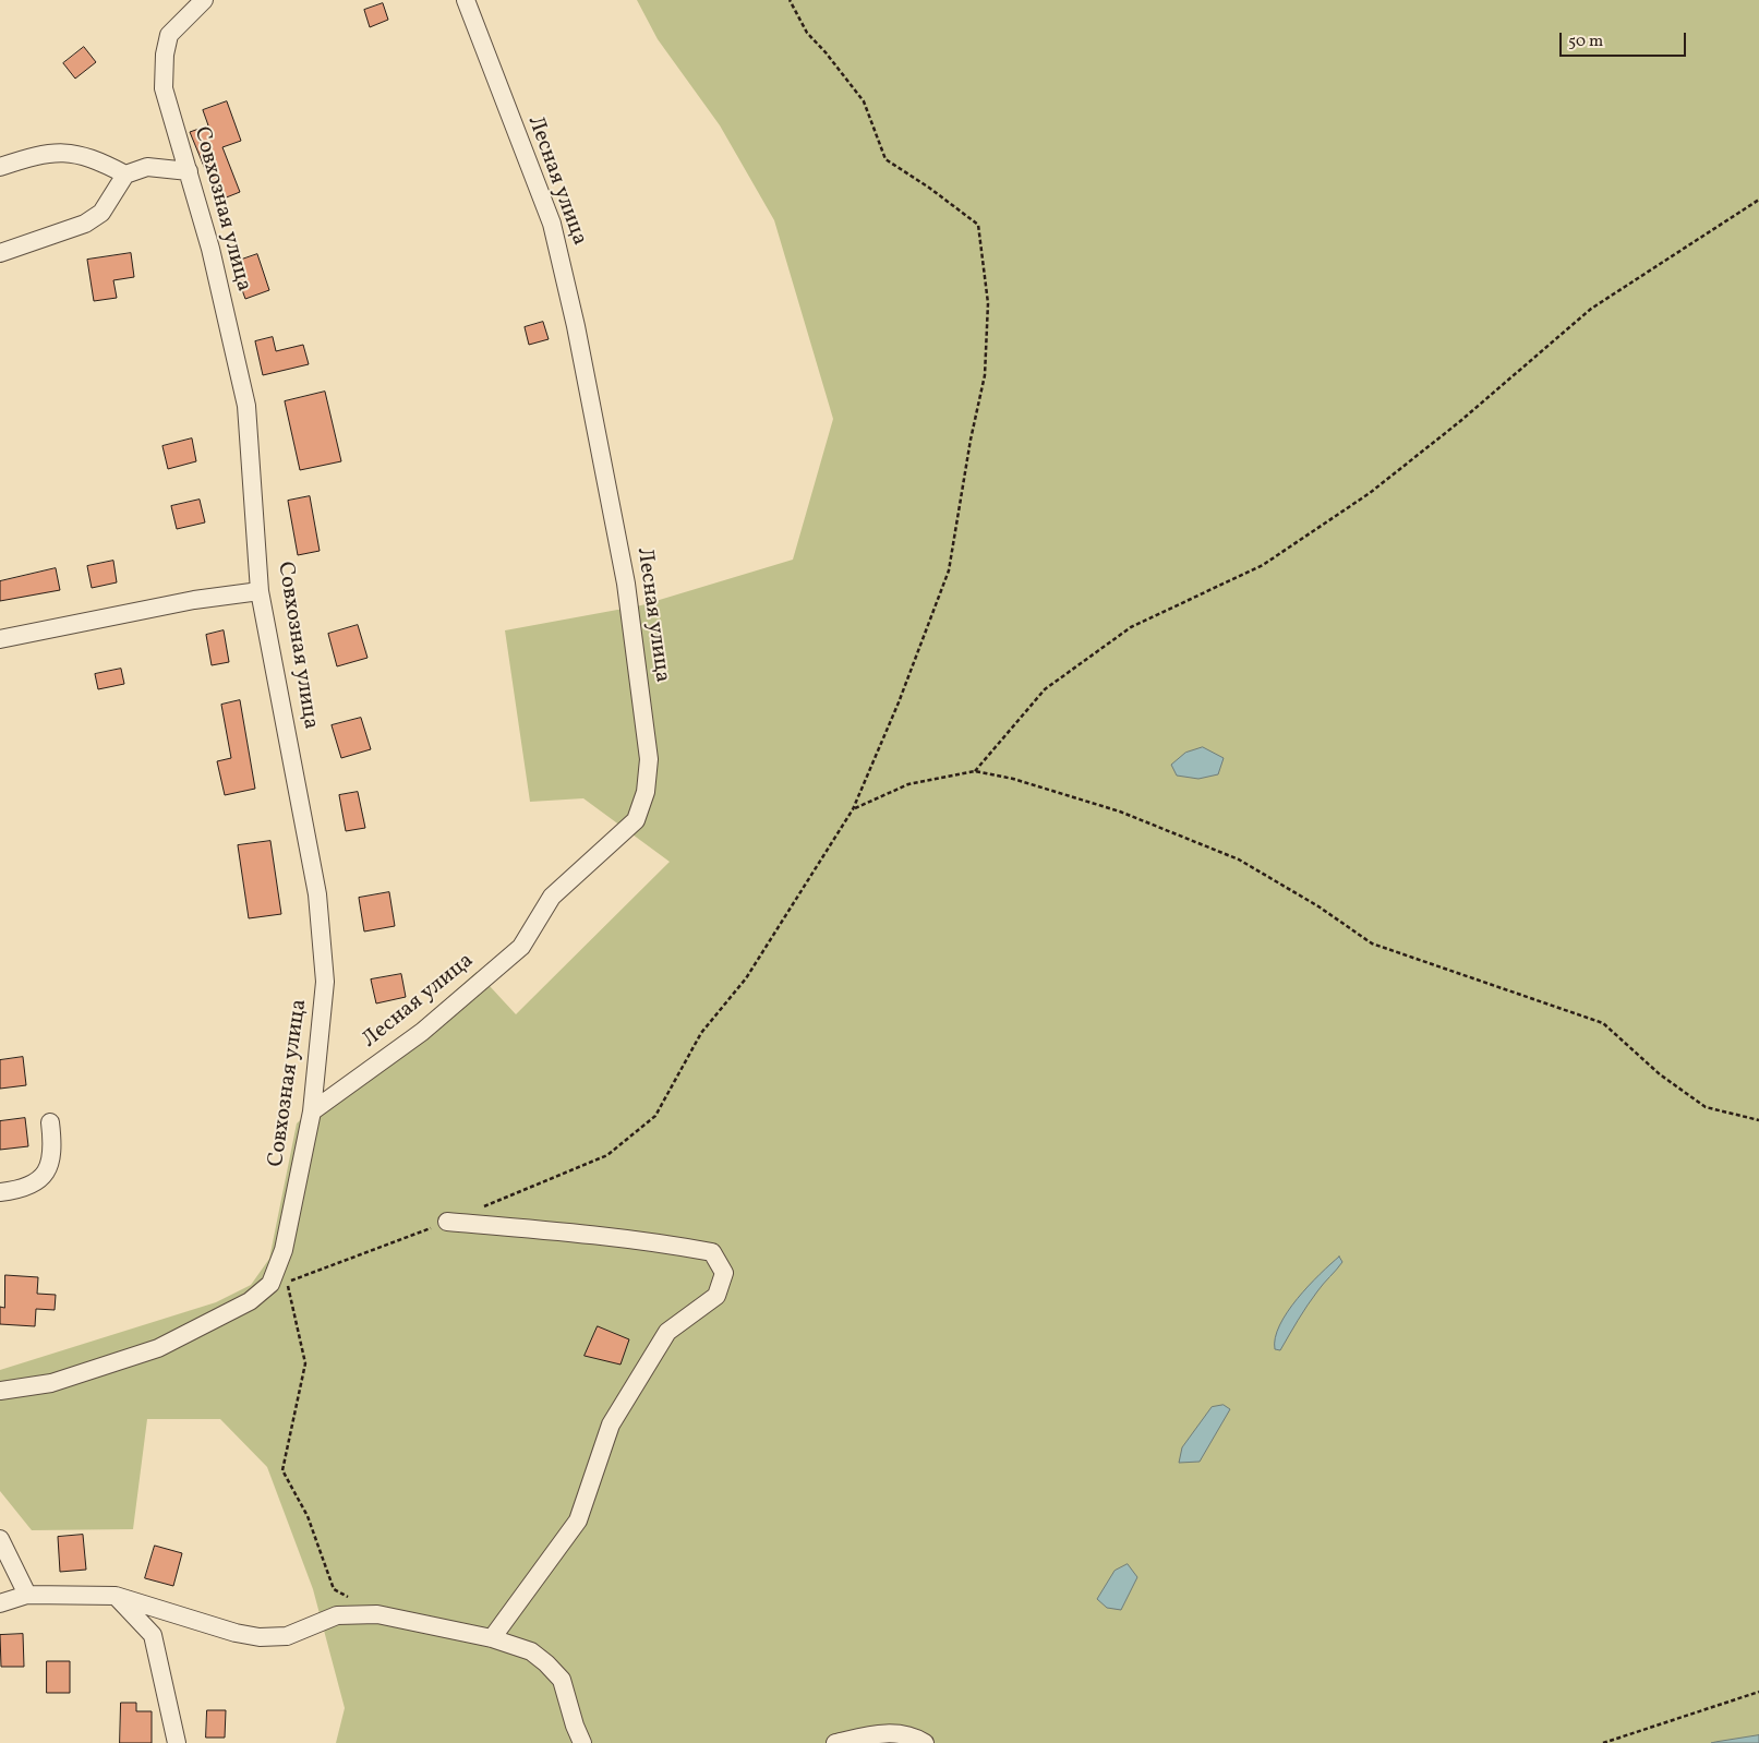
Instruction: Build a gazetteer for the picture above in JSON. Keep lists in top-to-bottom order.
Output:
{
  "streets": {
    "street": ["Лесная улица", "Совхозная улица"]
  },
  "crossings": [
    ["Лесная улица", "Совхозная улица"]
  ],
  "scale_bar": "50 m"
}
